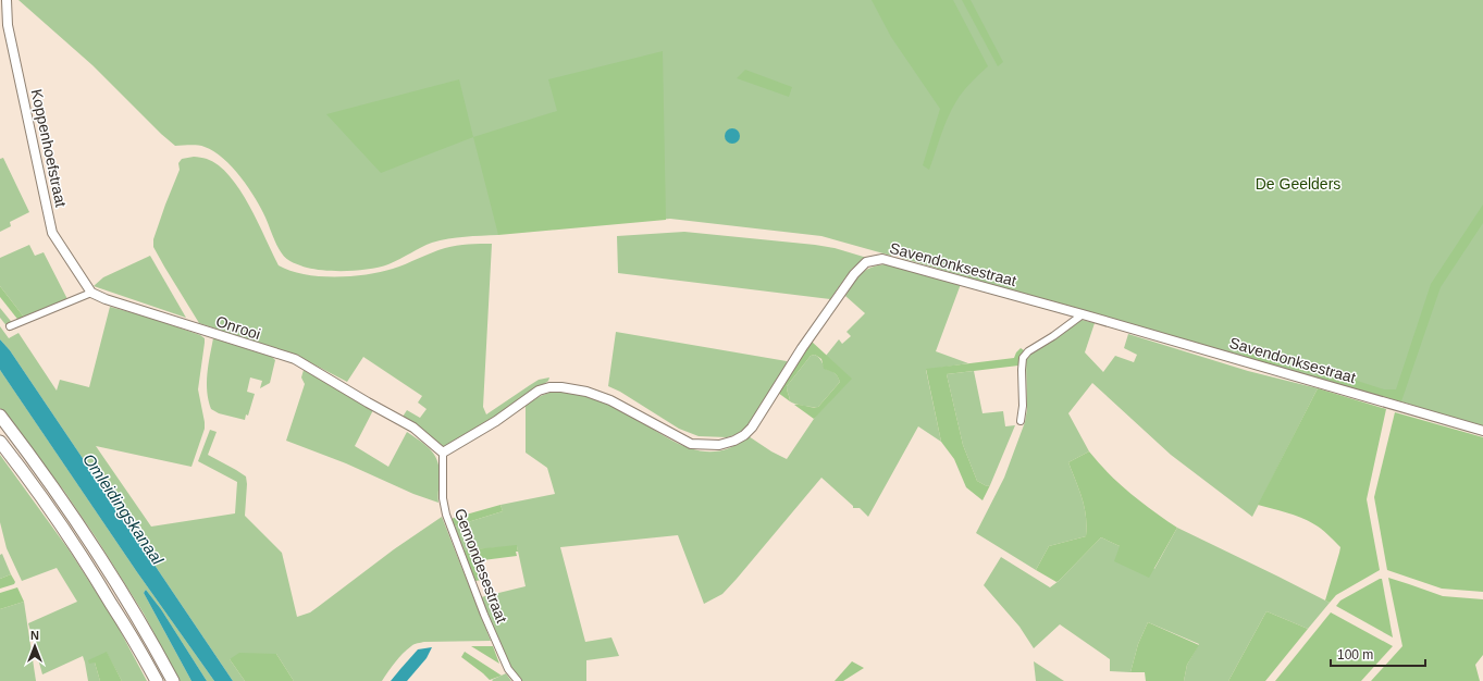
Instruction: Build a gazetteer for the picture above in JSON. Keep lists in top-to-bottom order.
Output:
{
  "streets": {
    "street": [
      "Koppenhoefstraat",
      "Savendonksestraat",
      "Onrooi",
      "Gemondesestraat"
    ]
  },
  "crossings": [
    ["Koppenhoefstraat", "Onrooi"],
    ["Savendonksestraat", "Onrooi"],
    ["Savendonksestraat", "Gemondesestraat"],
    ["Onrooi", "Gemondesestraat"]
  ],
  "water": ["Omleidingskanaal"],
  "parks": ["De Geelders"],
  "scale_bar": "100 m",
  "north": "top"
}
